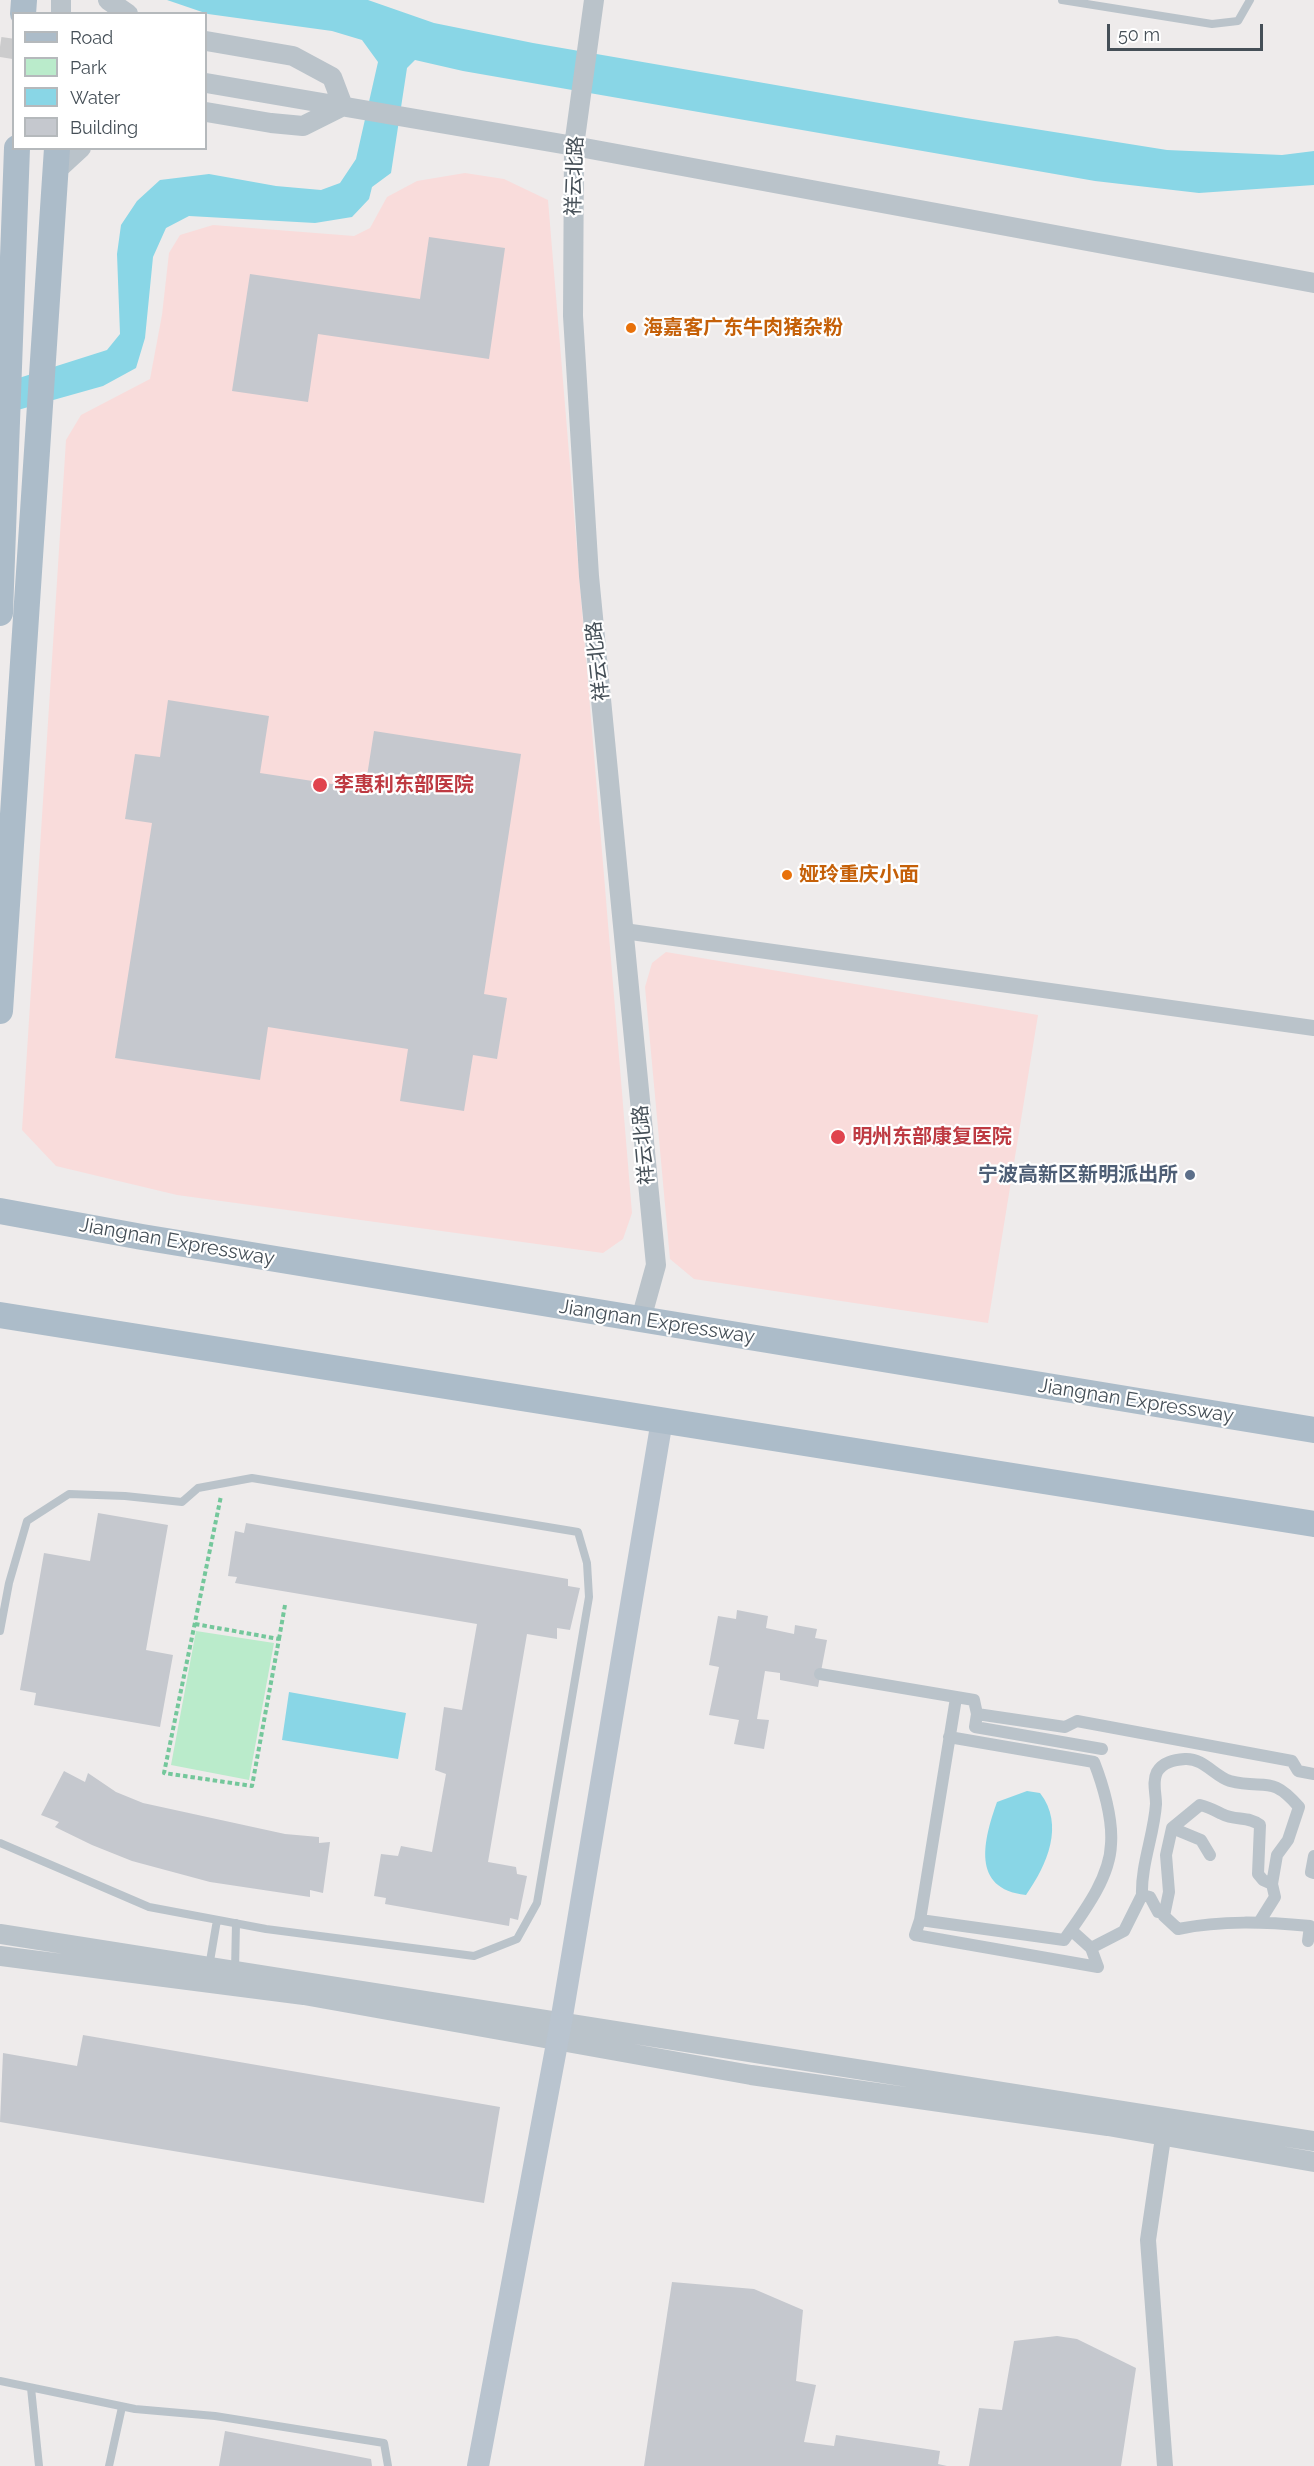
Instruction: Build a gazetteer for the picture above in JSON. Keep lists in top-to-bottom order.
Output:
{
  "streets": {
    "main road": ["Jiangnan Expressway"],
    "street": ["祥云北路"]
  },
  "crossings": [
    ["祥云北路", "Jiangnan Expressway"]
  ],
  "places": [
    "海嘉客广东牛肉猪杂粉",
    "李惠利东部医院",
    "娅玲重庆小面",
    "明州东部康复医院",
    "宁波高新区新明派出所"
  ],
  "legend": [
    "Road",
    "Park",
    "Water",
    "Building"
  ],
  "scale_bar": "50 m"
}
